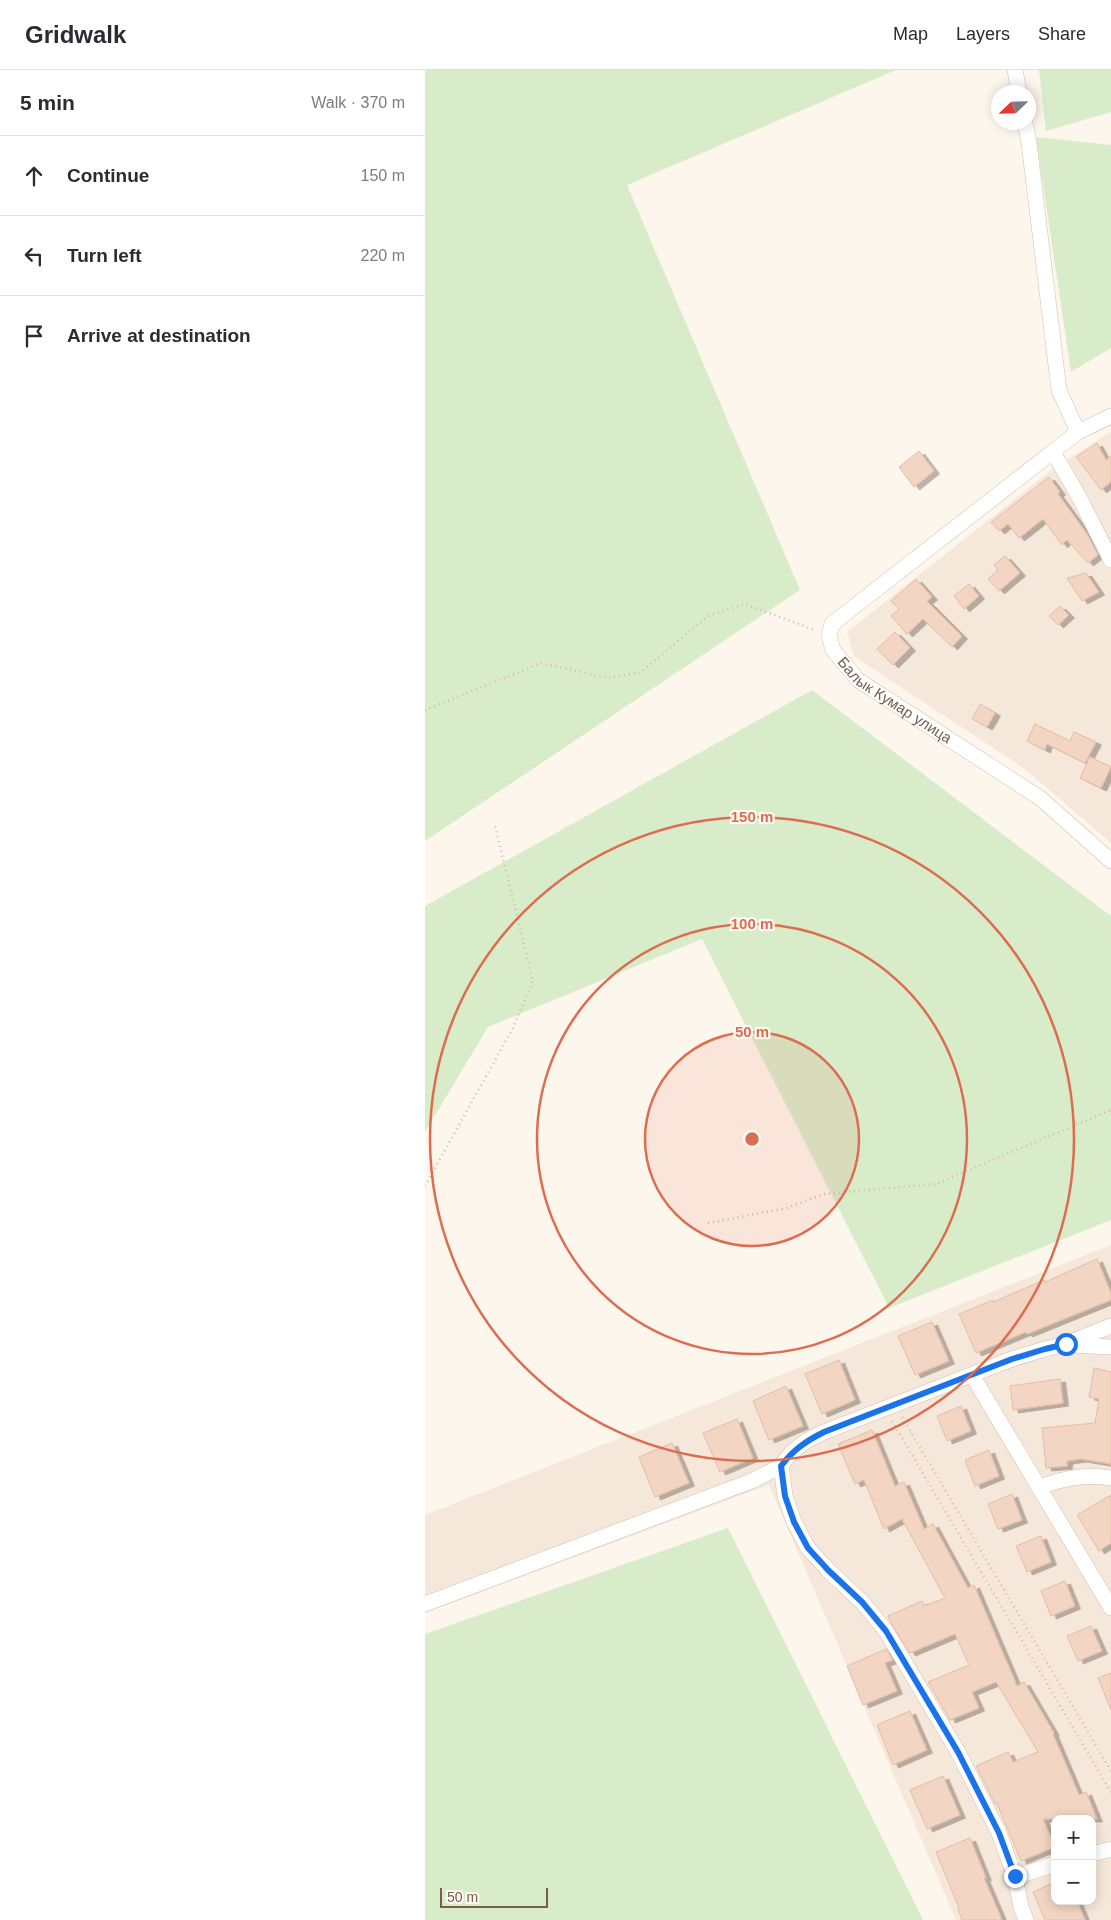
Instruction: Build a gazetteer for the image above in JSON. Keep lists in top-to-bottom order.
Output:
{
  "streets": {
    "street": ["Балык Кумар улица"]
  },
  "scale_bar": "50 m",
  "north": "bottom left",
  "page": {
    "header": "Gridwalk",
    "nav": ["Map", "Layers", "Share"],
    "heading": ["5 min", "Walk · 370 m"],
    "list": [
      ["Continue", "150 m"],
      ["Turn left", "220 m"],
      "Arrive at destination"
    ],
    "map_buttons": ["+", "−"],
    "scale": "50 m"
  },
  "rings": ["150 m", "100 m", "50 m"]
}
